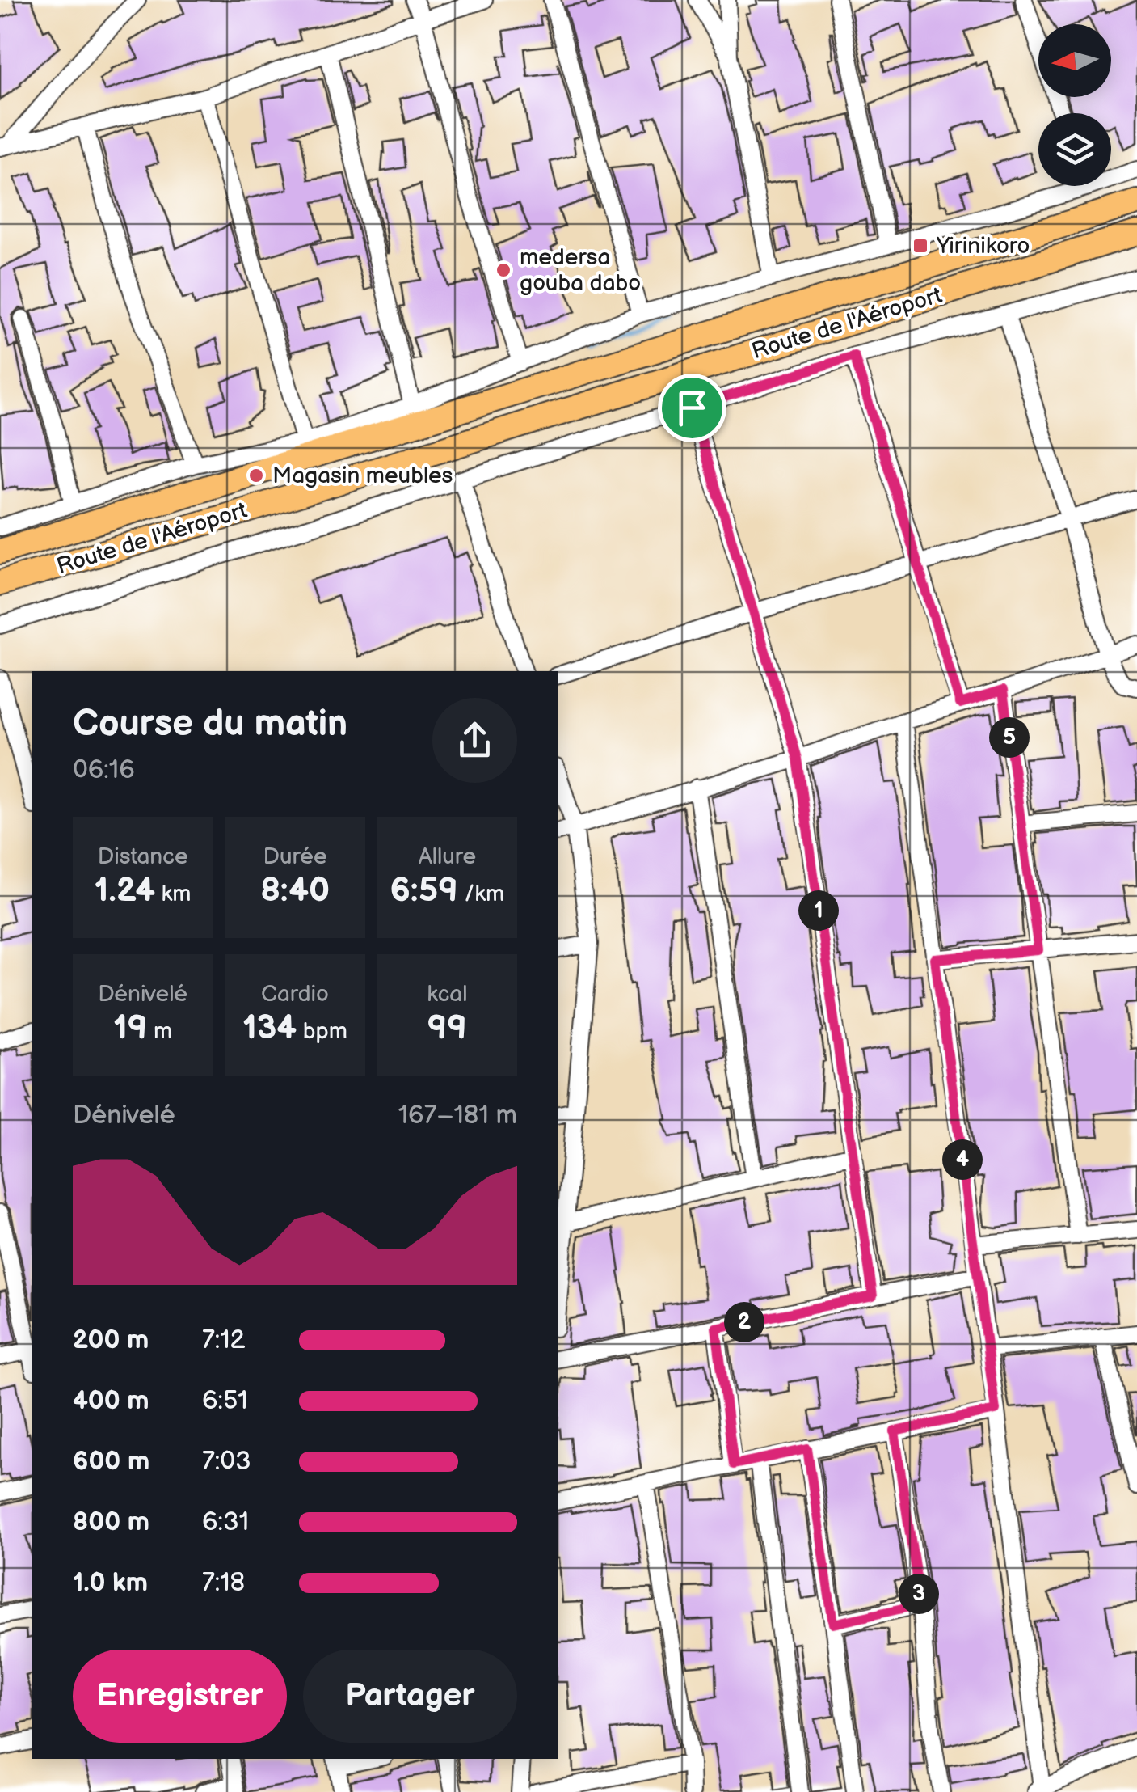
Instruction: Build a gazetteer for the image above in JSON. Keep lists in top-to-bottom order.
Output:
{
  "streets": {
    "highway": ["Route de l'Aéroport"]
  },
  "places": {
    "transit": ["Yirinikoro"],
    "other": ["medersa gouba dabo", "Magasin meubles"]
  },
  "north": "left",
  "page": {
    "heading": ["Course du matin", "06:16"],
    "pins": [
      "5",
      "1",
      "4",
      "2",
      "3"
    ],
    "stats": [
      ["Distance", "1.24 km"],
      ["Durée", "8:40"],
      ["Allure", "6:59 /km"],
      ["Dénivelé", "19 m"],
      ["Cardio", "134 bpm"],
      ["kcal", "99"]
    ],
    "chart": ["Dénivelé", "167–181 m"],
    "list": [
      {
        "name": "200 m",
        "note": "7:12"
      },
      {
        "name": "400 m",
        "note": "6:51"
      },
      {
        "name": "600 m",
        "note": "7:03"
      },
      {
        "name": "800 m",
        "note": "6:31"
      },
      {
        "name": "1.0 km",
        "note": "7:18"
      }
    ],
    "buttons": ["Enregistrer", "Partager"]
  }
}
